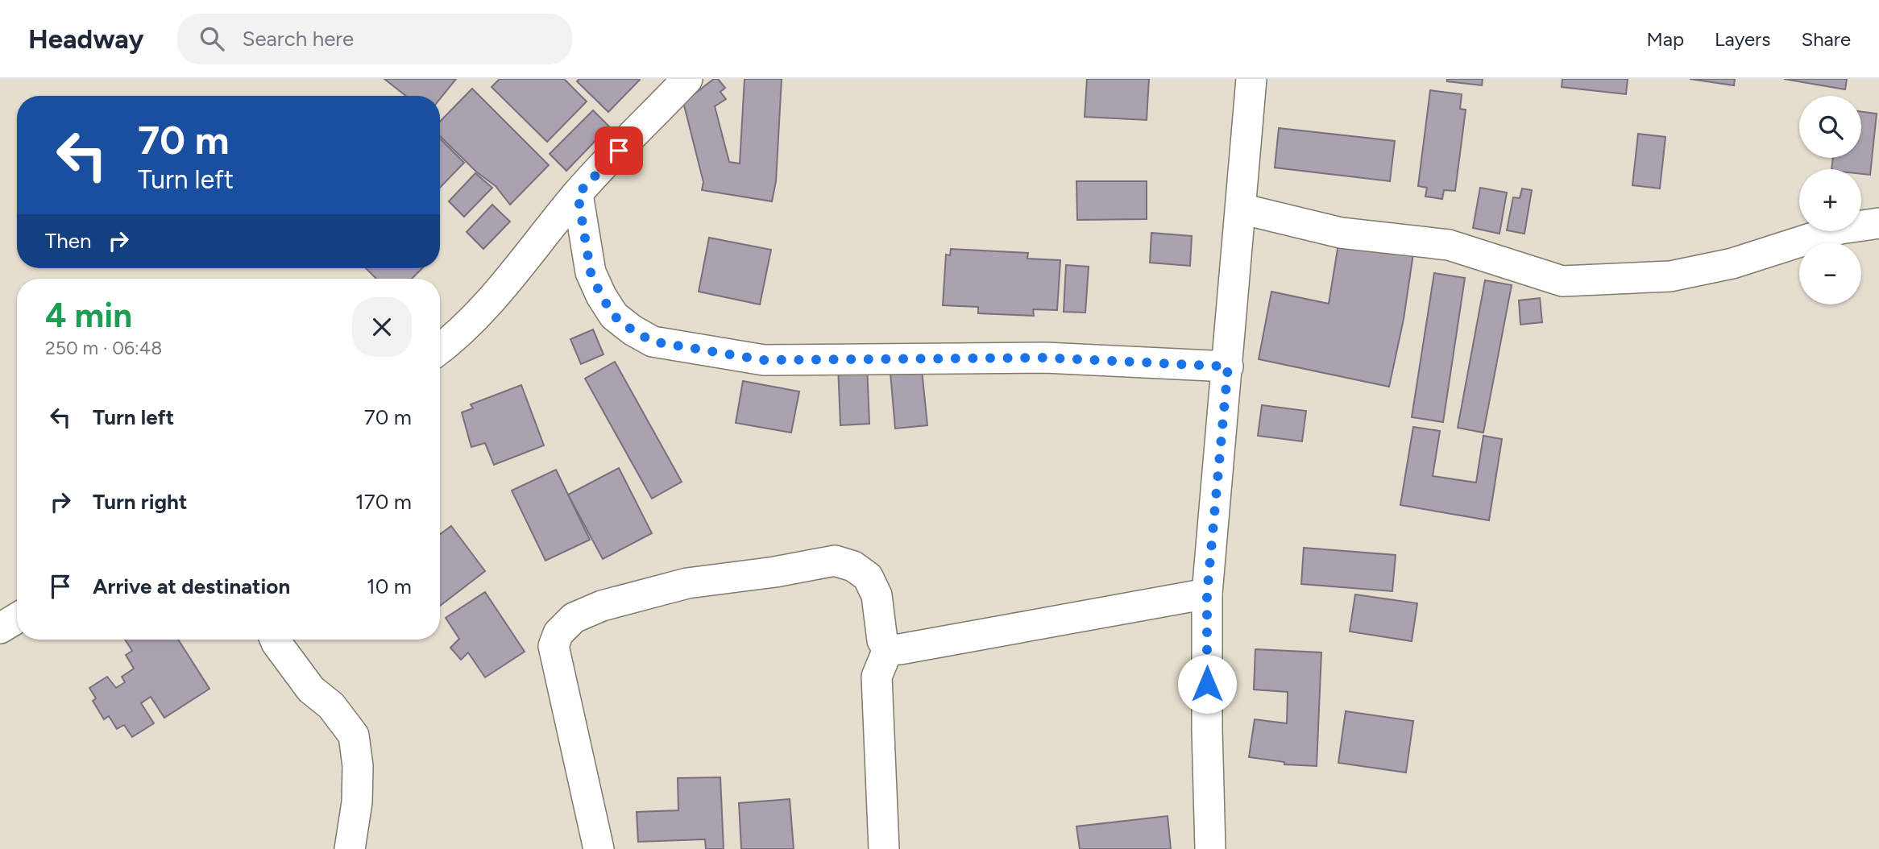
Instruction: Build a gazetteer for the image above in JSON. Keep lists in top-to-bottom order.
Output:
{
  "page": {
    "header": "Headway",
    "search": "Search here",
    "nav": ["Map", "Layers", "Share"],
    "map_buttons": ["+", "−"],
    "turn": ["70 m", "Turn left"],
    "then": "Then",
    "heading": ["4 min", "250 m · 06:48"],
    "list": [
      {
        "name": "Turn left",
        "value": "70 m"
      },
      {
        "name": "Turn right",
        "value": "170 m"
      },
      {
        "name": "Arrive at destination",
        "value": "10 m"
      }
    ]
  }
}
